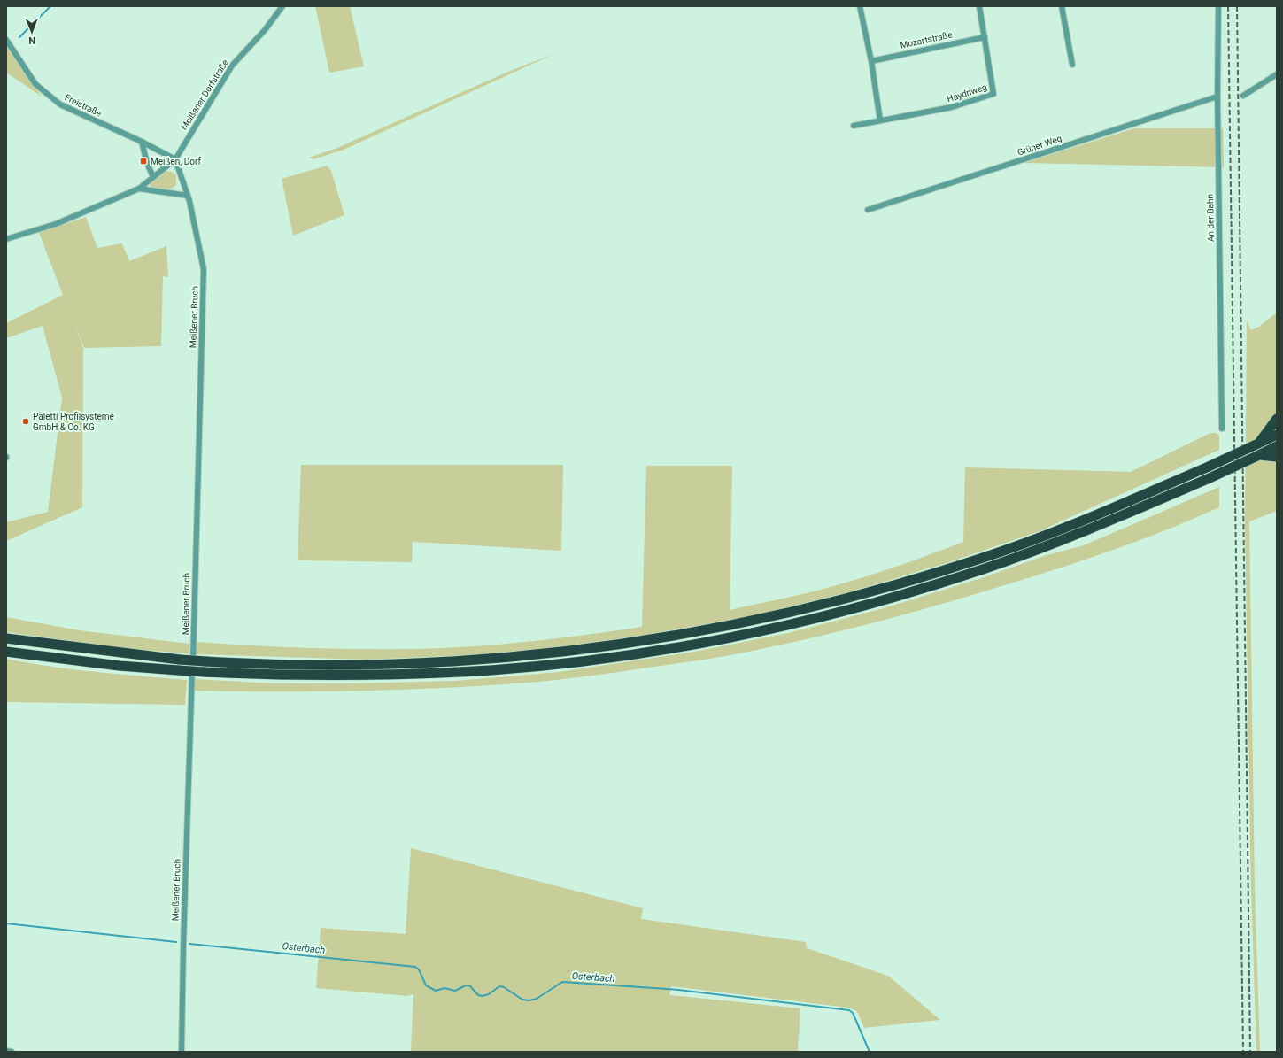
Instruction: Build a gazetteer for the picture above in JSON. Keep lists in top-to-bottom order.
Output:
{
  "streets": {
    "street": [
      "Mozartstraße",
      "Haydnweg",
      "Meißener Dorfstraße",
      "Freistraße",
      "Grüner Weg",
      "An der Bahn",
      "Meißener Bruch"
    ]
  },
  "crossings": [
    ["Mozartstraße", "Haydnweg"],
    ["Meißener Dorfstraße", "Freistraße"],
    ["Meißener Dorfstraße", "Meißener Bruch"],
    ["Freistraße", "Meißener Bruch"],
    ["Grüner Weg", "An der Bahn"]
  ],
  "water": ["Osterbach"],
  "places": {
    "transit": ["Meißen, Dorf"],
    "other": ["Paletti Profilsysteme GmbH & Co. KG"]
  },
  "north": "bottom"
}
